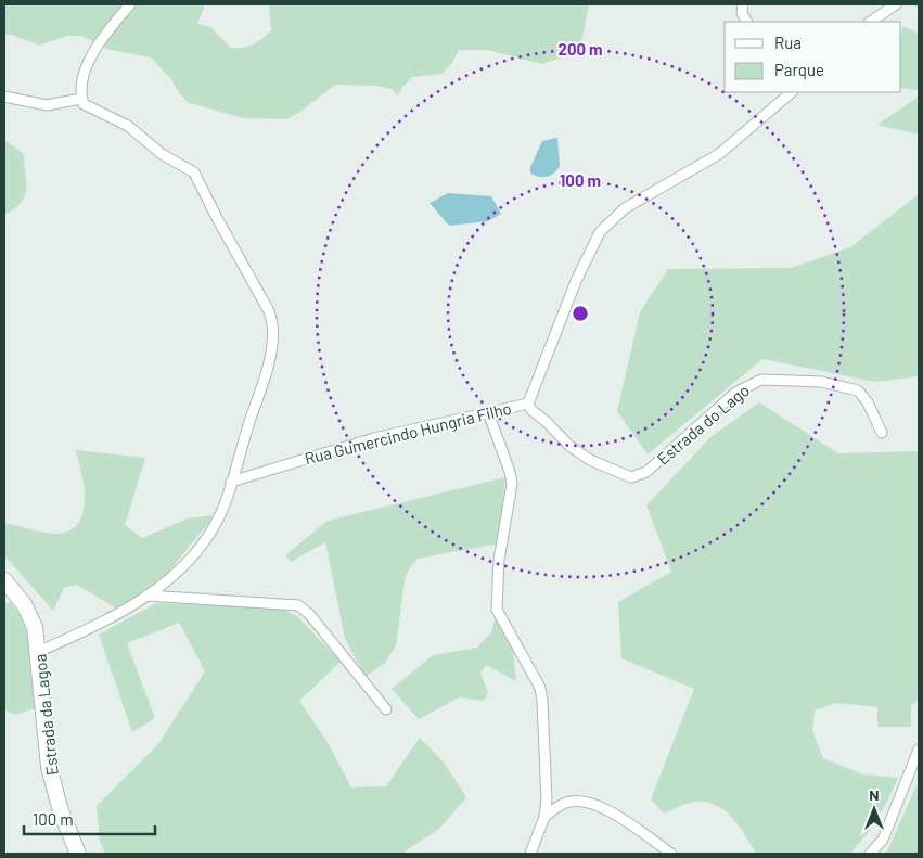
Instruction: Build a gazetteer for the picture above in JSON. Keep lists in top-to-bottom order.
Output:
{
  "streets": {
    "street": ["Estrada do Lago", "Rua Gumercindo Hungria Filho", "Estrada da Lagoa"]
  },
  "crossings": [
    ["Estrada do Lago", "Rua Gumercindo Hungria Filho"]
  ],
  "legend": ["Rua", "Parque"],
  "scale_bar": "100 m",
  "north": "top",
  "rings": ["200 m", "100 m"]
}
